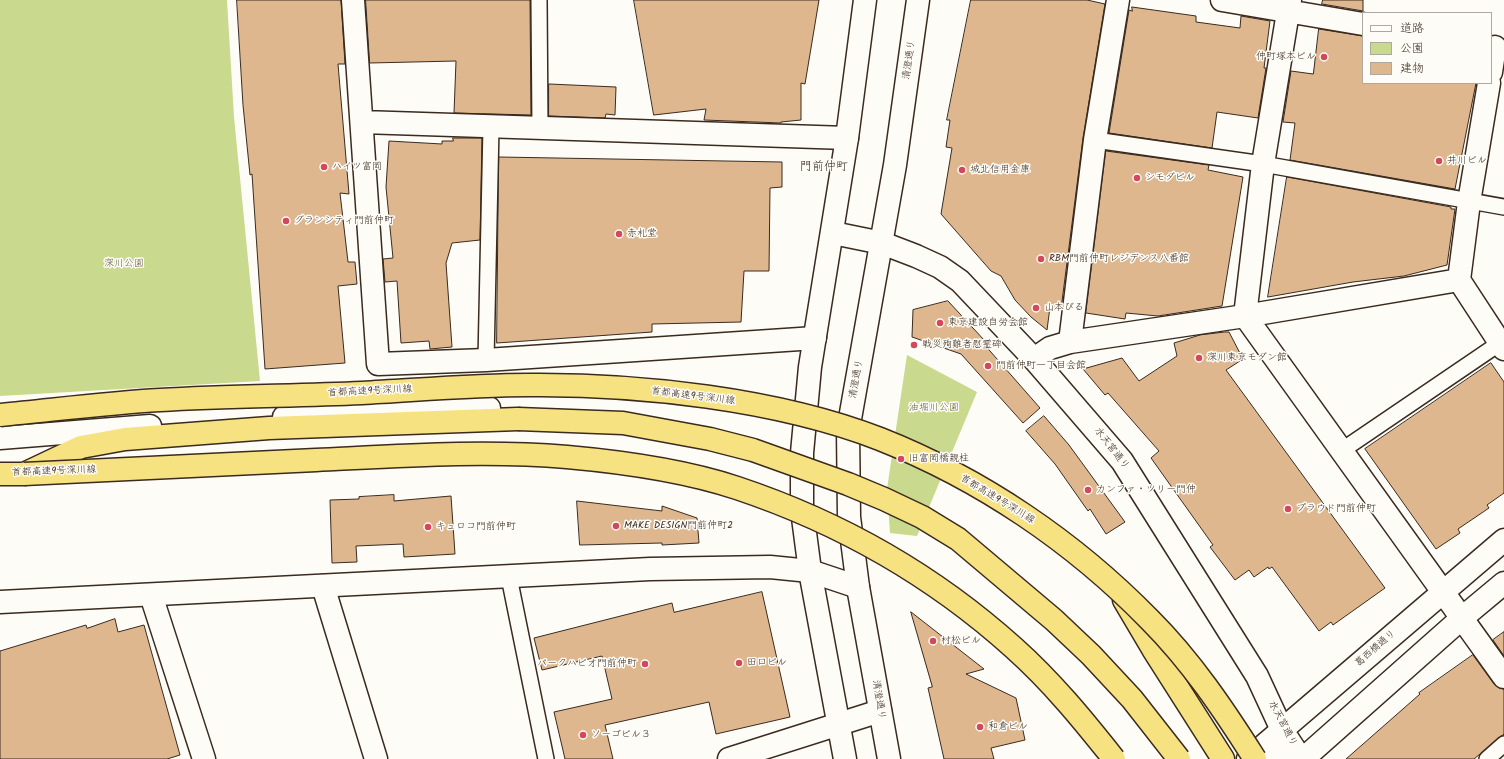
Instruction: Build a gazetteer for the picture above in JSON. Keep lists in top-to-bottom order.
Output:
{
  "streets": {
    "highway": ["首都高速9号深川線"],
    "street": ["清澄通り", "水天宮通り", "葛西橋通り"]
  },
  "crossings": [
    ["清澄通り", "水天宮通り"],
    ["水天宮通り", "葛西橋通り"]
  ],
  "districts": ["門前仲町"],
  "parks": ["深川公園", "油堀川公園"],
  "places": [
    "仲町塚本ビル",
    "井川ビル",
    "ハイツ富岡",
    "城北信用金庫",
    "シモダビル",
    "グランシティ門前仲町",
    "赤札堂",
    "RBM門前仲町レジデンス八番館",
    "山本びる",
    "東京建設自労会館",
    "戦災殉難者慰霊碑",
    "深川東京モダン館",
    "門前仲町一丁目会館",
    "旧富岡橋親柱",
    "カンファ・ツリー門仲",
    "プラウド門前仲町",
    "MAKE DESIGN門前仲町2",
    "キュロコ門前仲町",
    "村松ビル",
    "田口ビル",
    "パークハビオ門前仲町",
    "和倉ビル",
    "ソーゴビル３"
  ],
  "legend": ["道路", "公園", "建物"]
}
